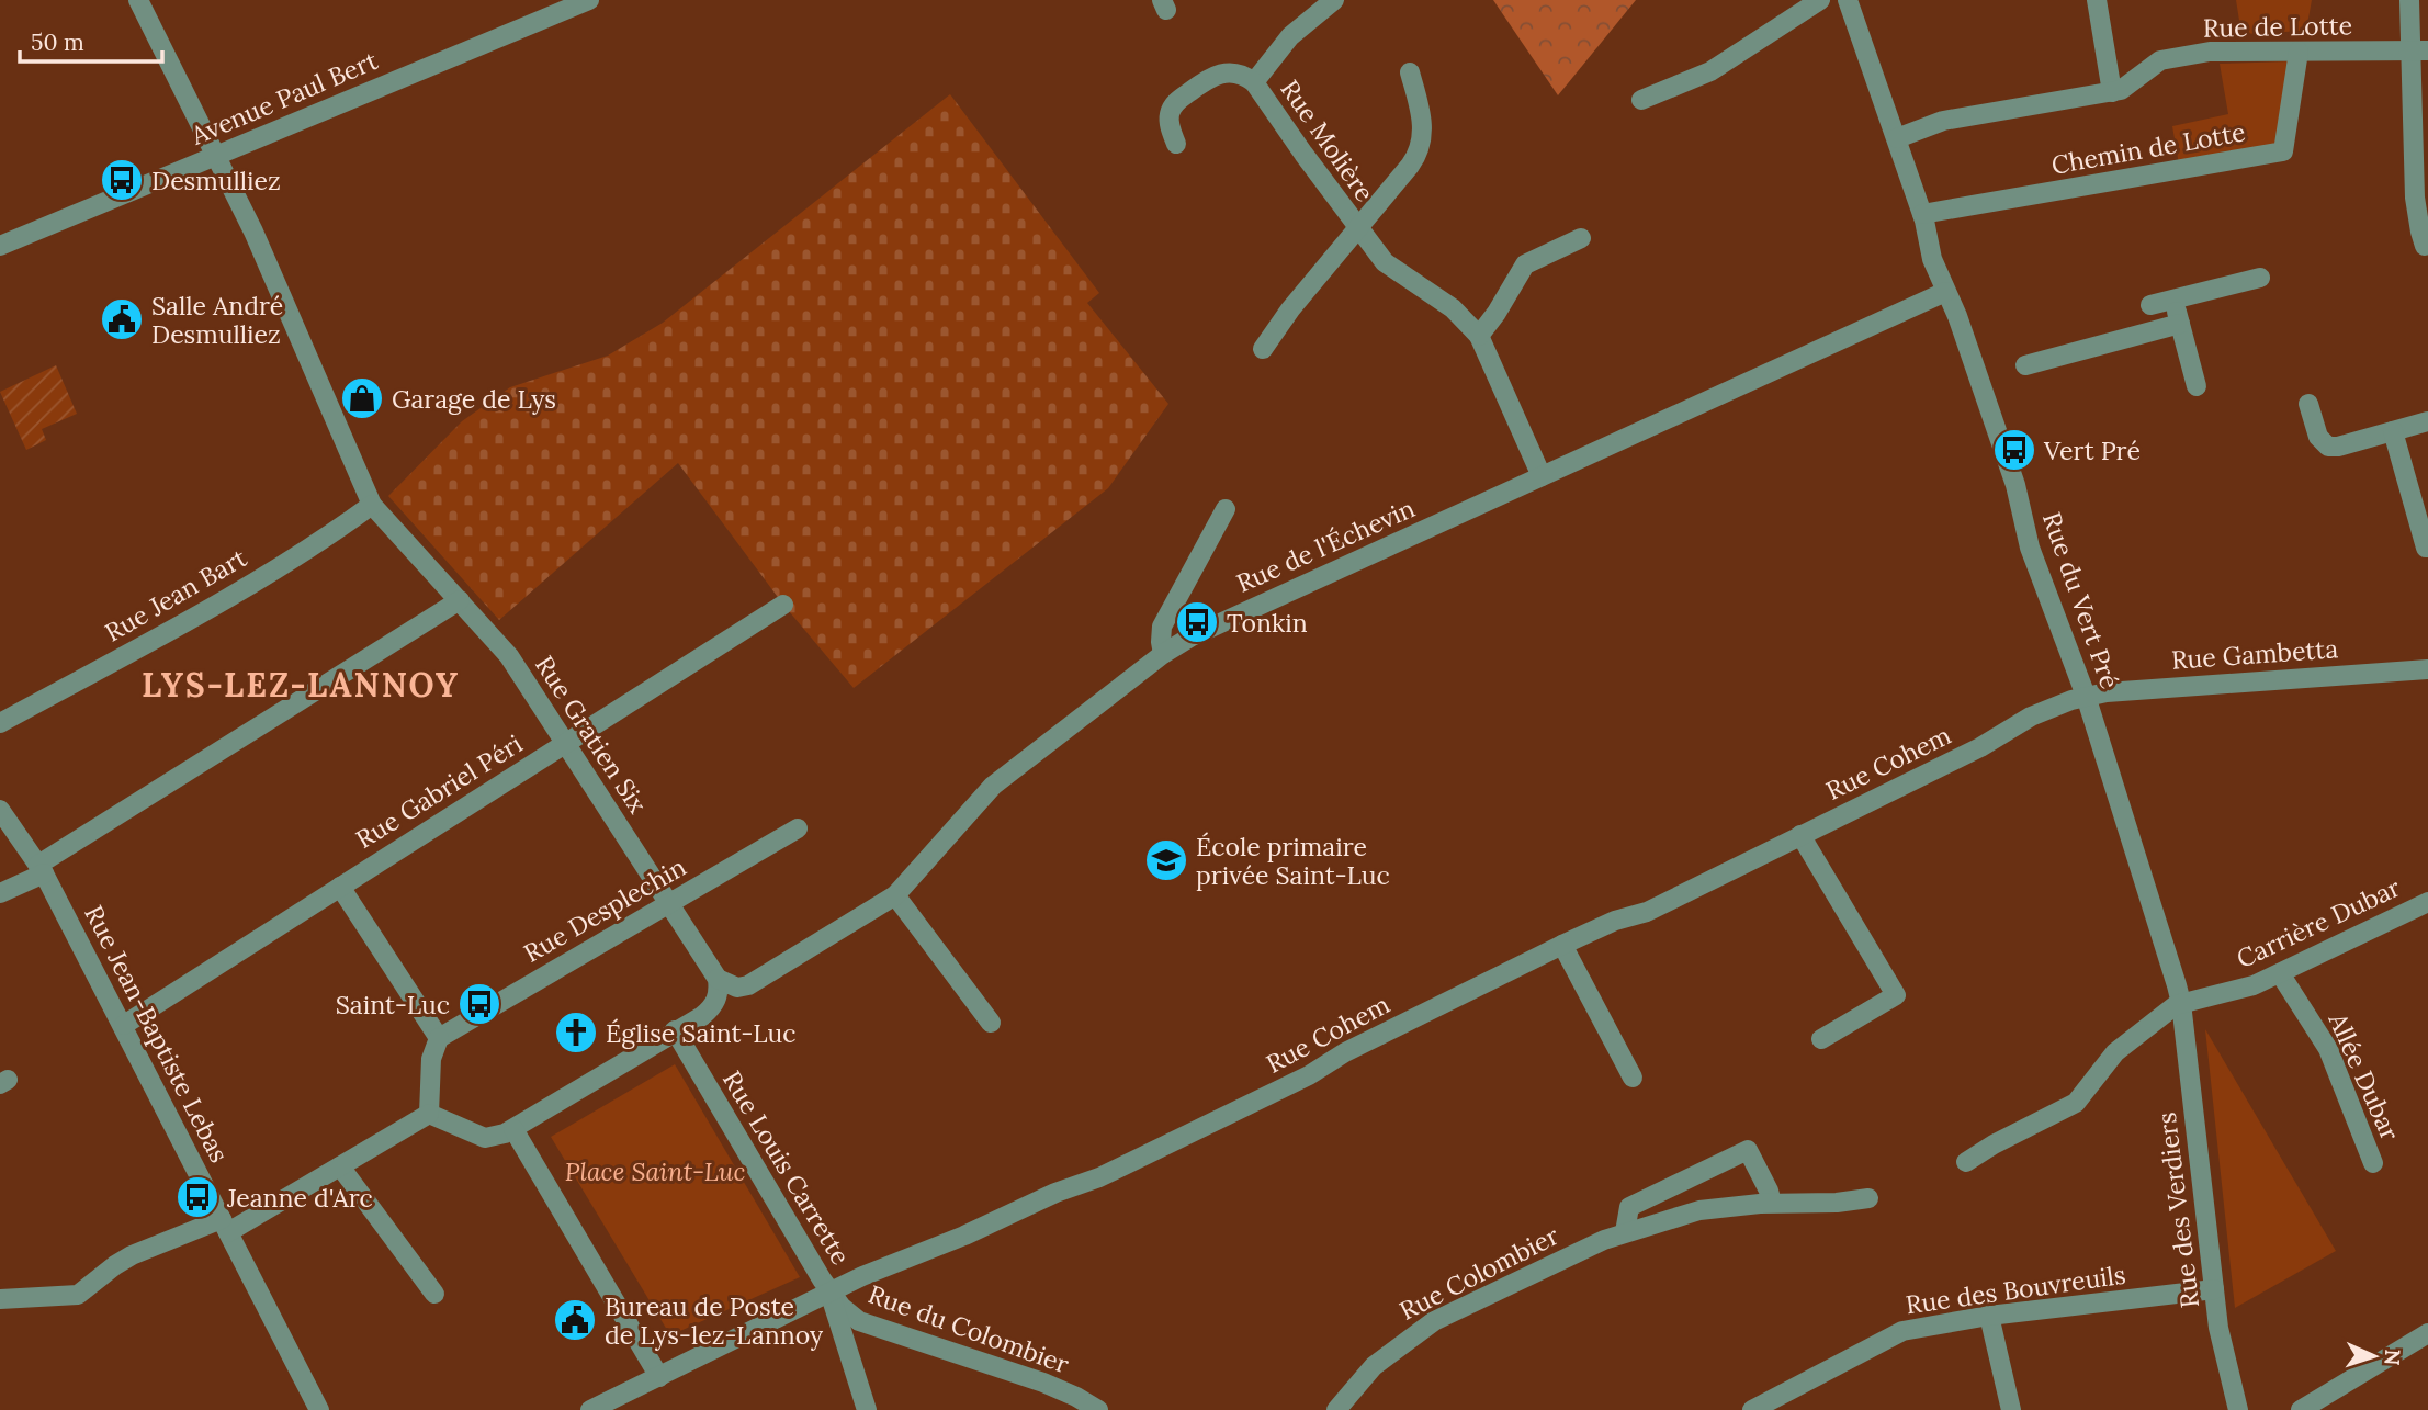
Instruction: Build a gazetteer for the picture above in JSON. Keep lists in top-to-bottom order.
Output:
{
  "streets": {
    "street": [
      "Rue de Lotte",
      "Avenue Paul Bert",
      "Rue Molière",
      "Chemin de Lotte",
      "Rue de l'Échevin",
      "Rue Jean Bart",
      "Rue du Vert Pré",
      "Rue Gambetta",
      "Rue Gratien Six",
      "Rue Cohem",
      "Rue Gabriel Péri",
      "Rue Desplechin",
      "Carrière Dubar",
      "Rue Jean-Baptiste Lebas",
      "Allée Dubar",
      "Rue Louis Carrette",
      "Rue des Verdiers",
      "Rue Colombier",
      "Rue des Bouvreuils",
      "Rue du Colombier"
    ]
  },
  "crossings": [
    ["Rue de Lotte", "Chemin de Lotte"],
    ["Rue de Lotte", "Rue du Vert Pré"],
    ["Avenue Paul Bert", "Rue Gratien Six"],
    ["Rue Molière", "Rue de l'Échevin"],
    ["Chemin de Lotte", "Rue du Vert Pré"],
    ["Rue de l'Échevin", "Rue du Vert Pré"],
    ["Rue de l'Échevin", "Rue Gratien Six"],
    ["Rue Jean Bart", "Rue Gratien Six"],
    ["Rue du Vert Pré", "Rue Gambetta"],
    ["Rue du Vert Pré", "Rue Cohem"],
    ["Rue du Vert Pré", "Carrière Dubar"],
    ["Rue du Vert Pré", "Rue des Verdiers"],
    ["Rue Gambetta", "Rue Cohem"],
    ["Rue Gratien Six", "Rue Gabriel Péri"],
    ["Rue Gratien Six", "Rue Desplechin"],
    ["Rue Cohem", "Rue Louis Carrette"],
    ["Rue Cohem", "Rue du Colombier"],
    ["Rue Gabriel Péri", "Rue Jean-Baptiste Lebas"],
    ["Carrière Dubar", "Allée Dubar"],
    ["Carrière Dubar", "Rue des Verdiers"],
    ["Rue Louis Carrette", "Rue du Colombier"],
    ["Rue des Verdiers", "Rue des Bouvreuils"]
  ],
  "districts": ["LYS-LEZ-LANNOY"],
  "parks": ["Place Saint-Luc"],
  "places": {
    "bus stop": [
      "Desmulliez",
      "Vert Pré",
      "Tonkin",
      "Saint-Luc",
      "Jeanne d'Arc"
    ],
    "public building": ["Salle André Desmulliez", "Bureau de Poste de Lys-lez-Lannoy"],
    "shop": ["Garage de Lys"],
    "school or university": ["École primaire privée Saint-Luc"],
    "church": ["Église Saint-Luc"]
  },
  "scale_bar": "50 m",
  "north": "right"
}
